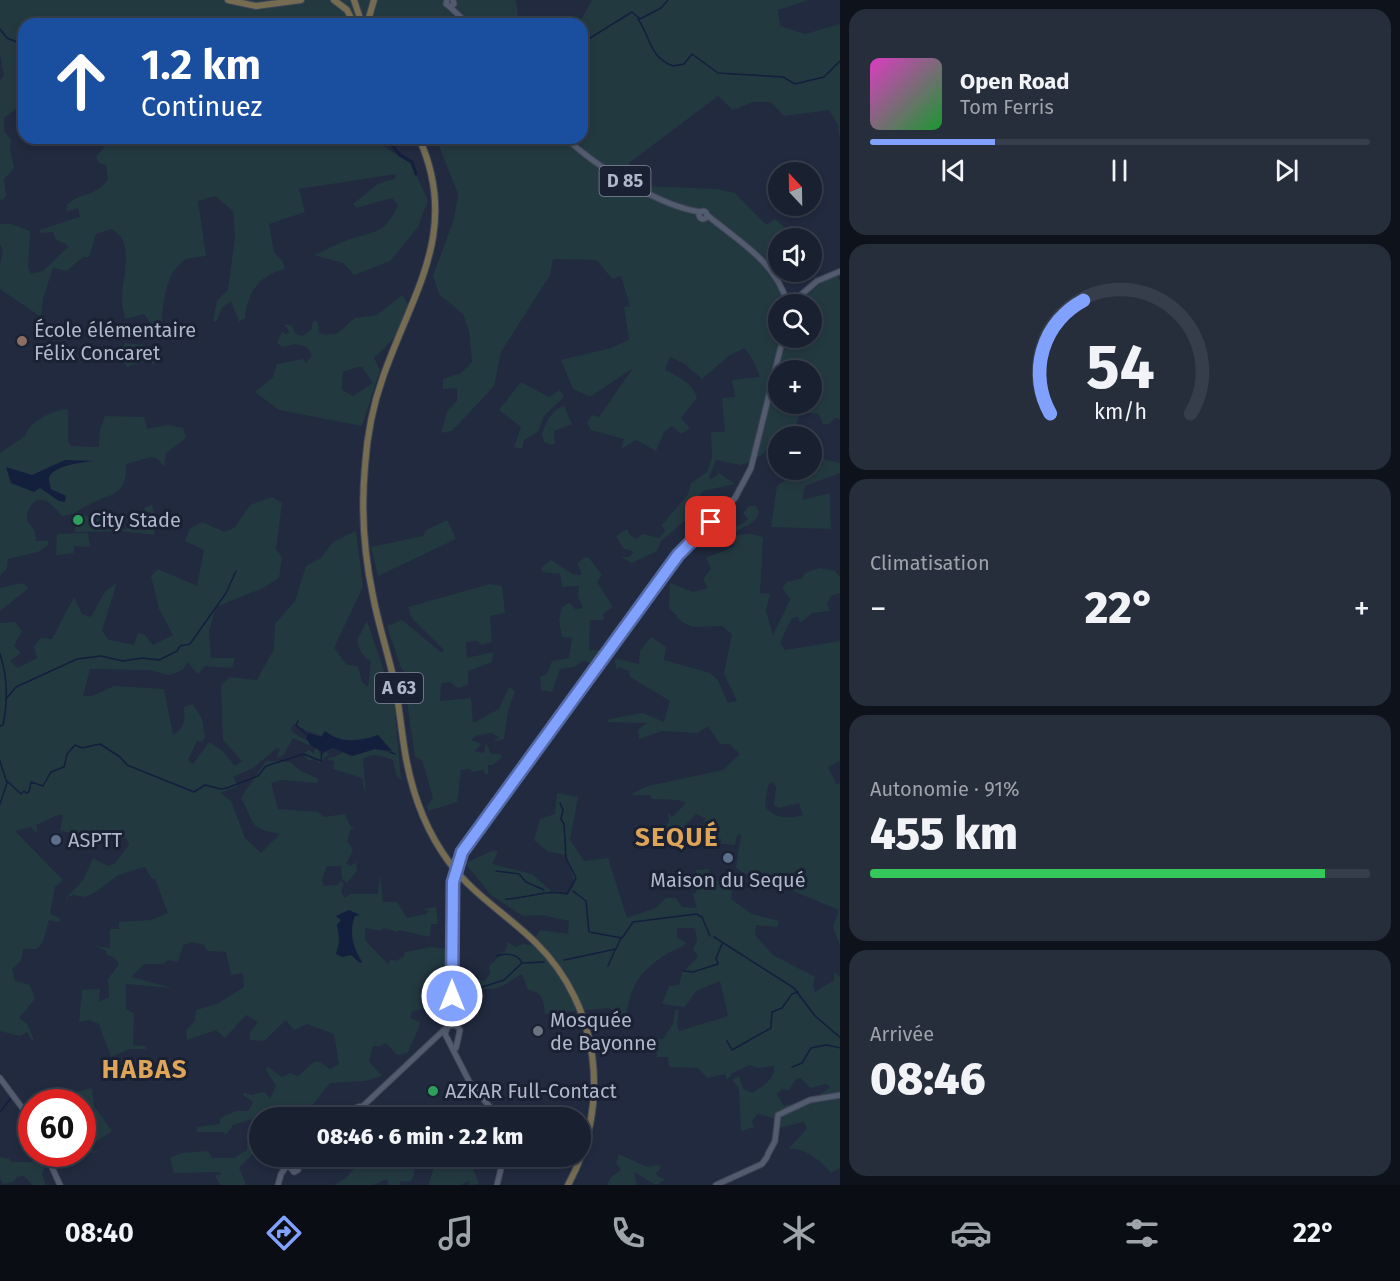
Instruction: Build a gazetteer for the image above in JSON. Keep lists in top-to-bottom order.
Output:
{
  "streets": {
    "highway": ["A 63"],
    "main road": ["D 85"]
  },
  "districts": ["SEQUÉ", "HABAS"],
  "places": [
    "École élémentaire Félix Concaret",
    "City Stade",
    "ASPTT",
    "Maison du Sequé",
    "Mosquée de Bayonne",
    "AZKAR Full-Contact"
  ],
  "north": "top",
  "page": {
    "turn": ["1.2 km", "Continuez"],
    "song": ["Open Road", "Tom Ferris"],
    "map_buttons": ["+", "−"],
    "tile": [
      "Climatisation",
      ["Autonomie · 91%", "455 km"],
      ["Arrivée", "08:46"]
    ],
    "heat": ["−", "22°", "+"],
    "limit": "60",
    "trip": "08:46 · 6 min · 2.2 km",
    "tabs": ["08:40", "22°"],
    "gauge": ["54", "km/h"]
  }
}
